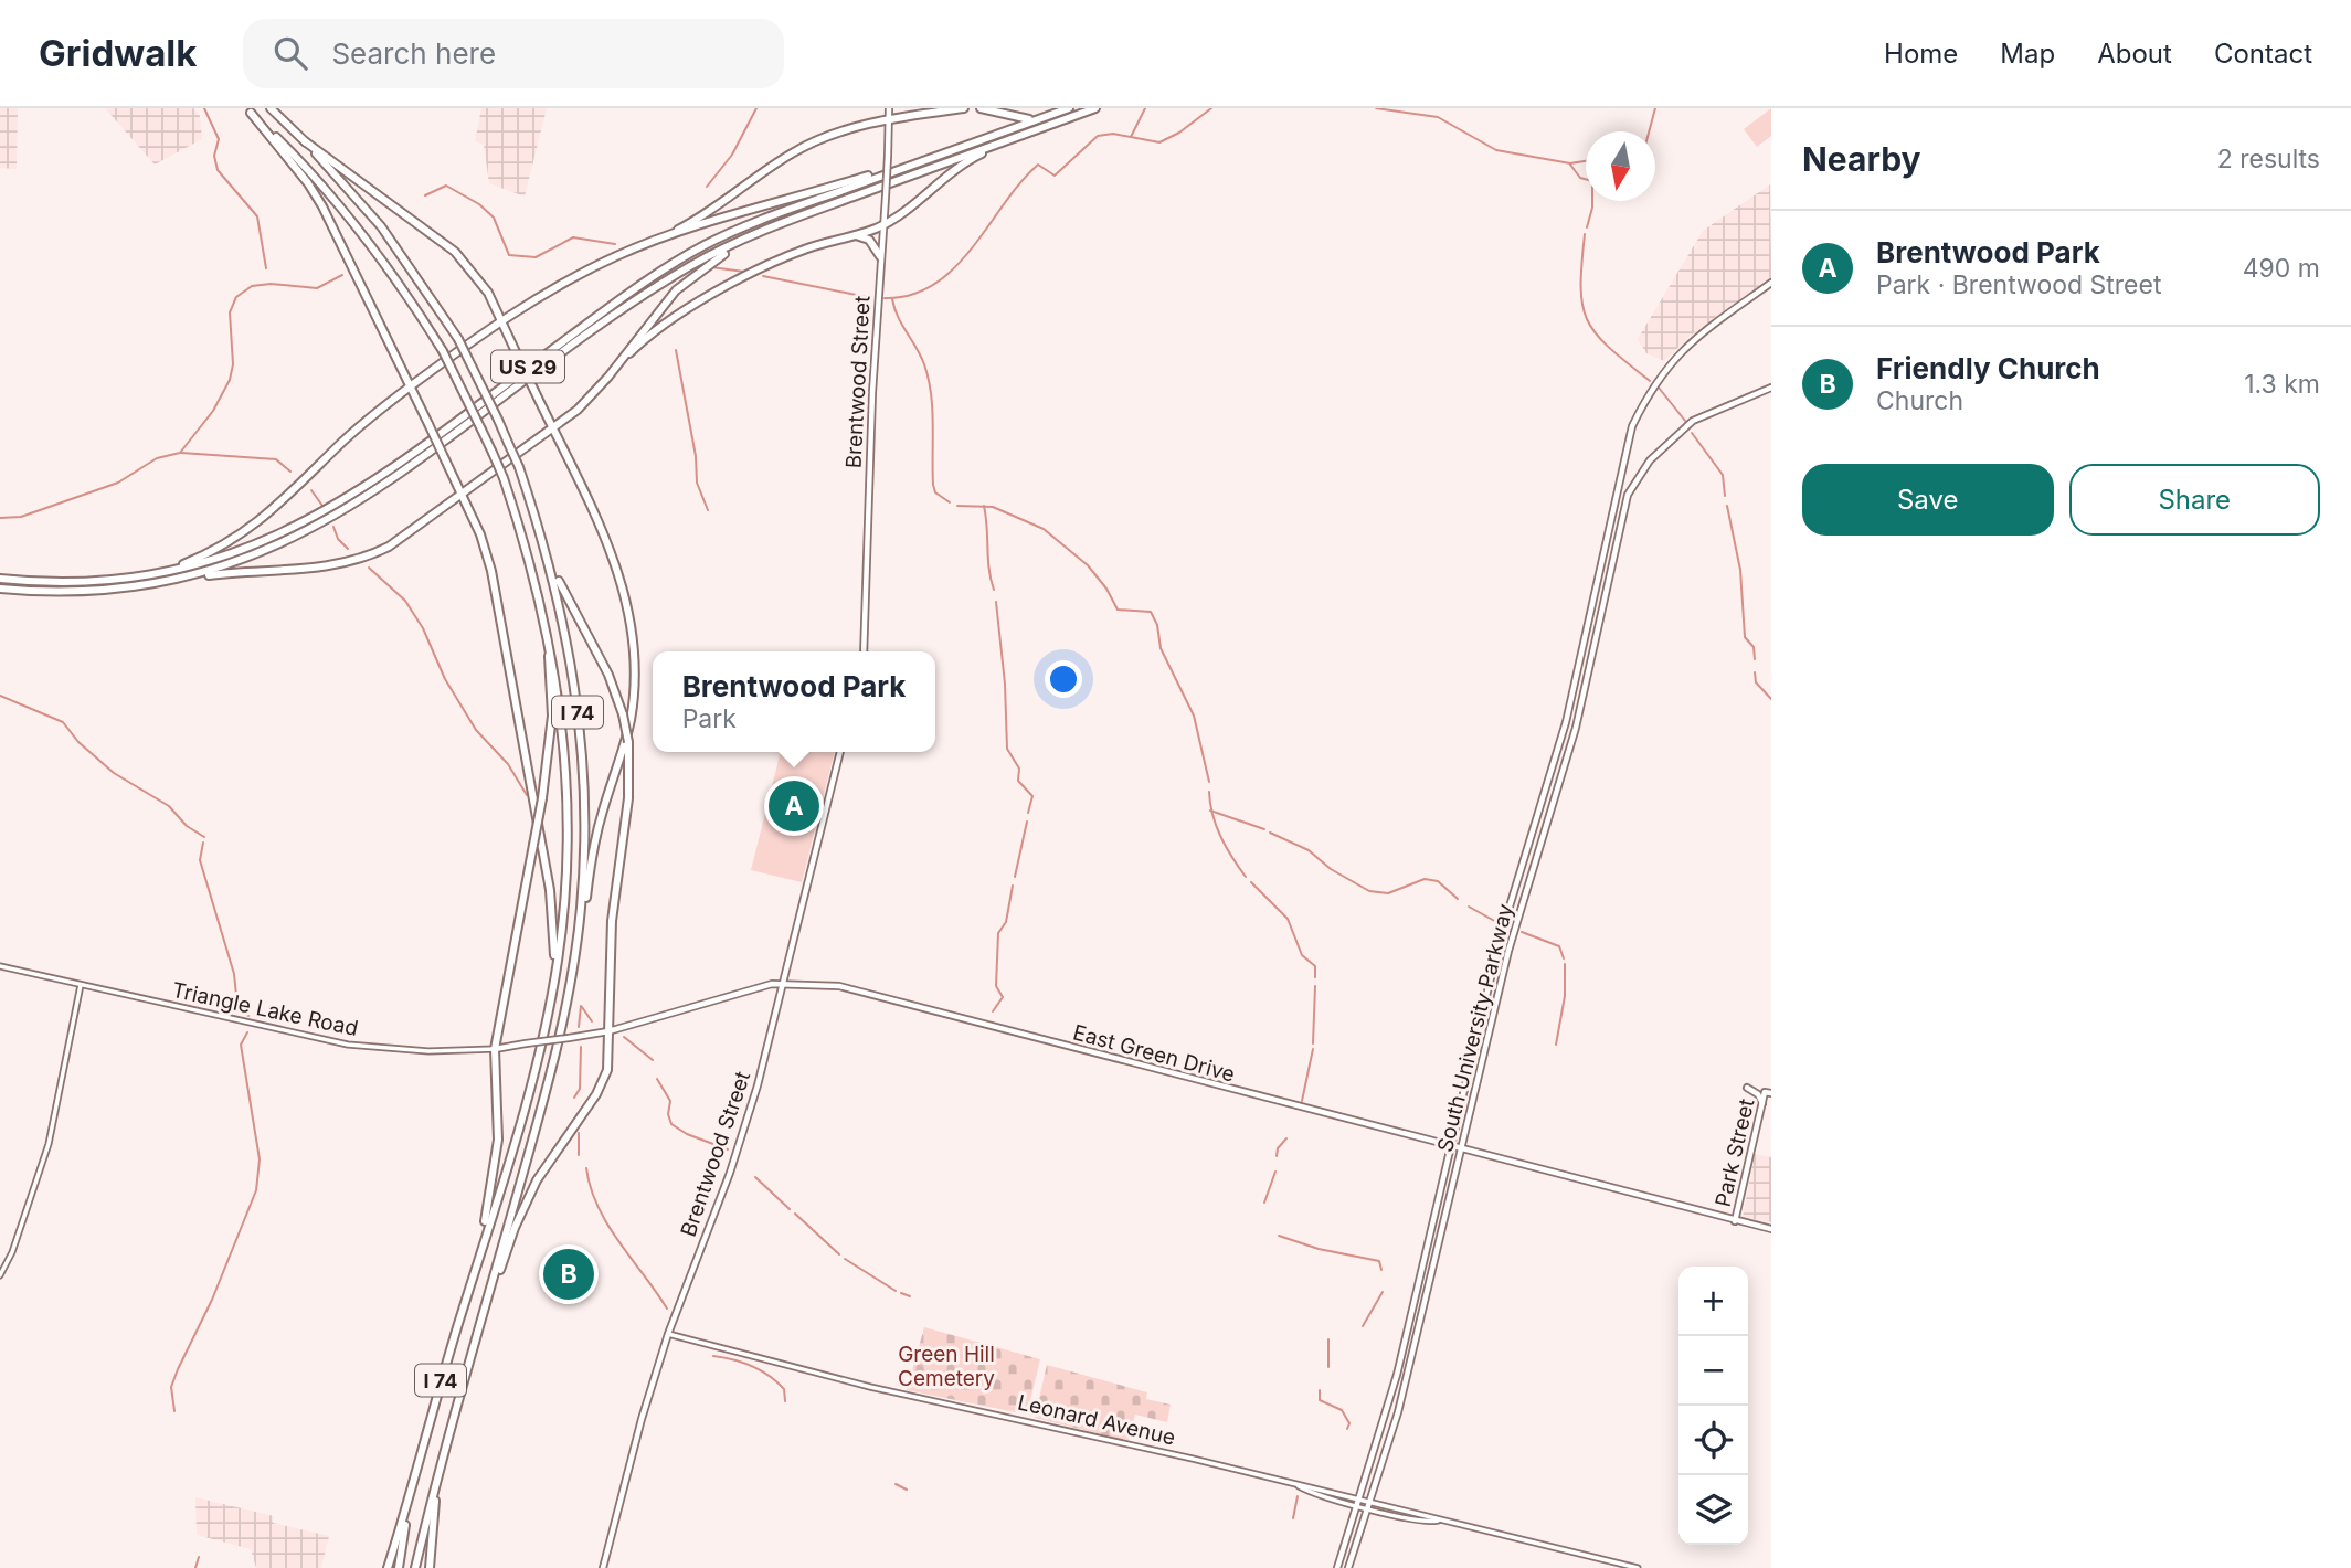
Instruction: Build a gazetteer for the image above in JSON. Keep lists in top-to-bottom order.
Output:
{
  "streets": {
    "highway": ["US 29", "I 74"],
    "main road": [
      "Brentwood Street",
      "Triangle Lake Road",
      "South University Parkway",
      "East Green Drive",
      "Park Street"
    ],
    "street": ["Leonard Avenue"]
  },
  "crossings": [
    ["Brentwood Street", "East Green Drive"],
    ["Brentwood Street", "Leonard Avenue"],
    ["Triangle Lake Road", "East Green Drive"],
    ["South University Parkway", "East Green Drive"],
    ["South University Parkway", "Leonard Avenue"],
    ["East Green Drive", "Park Street"]
  ],
  "parks": ["Green Hill Cemetery"],
  "north": "bottom",
  "page": {
    "header": "Gridwalk",
    "search": "Search here",
    "nav": [
      "Home",
      "Map",
      "About",
      "Contact"
    ],
    "heading": ["Nearby", "2 results"],
    "list": [
      {
        "mark": "A",
        "name": "Brentwood Park",
        "note": "Park · Brentwood Street",
        "value": "490 m"
      },
      {
        "mark": "B",
        "name": "Friendly Church",
        "note": "Church",
        "value": "1.3 km"
      }
    ],
    "buttons": ["Save", "Share"],
    "popup": ["Brentwood Park", "Park"],
    "pins": ["A", "B"],
    "map_buttons": ["+", "−"]
  }
}
